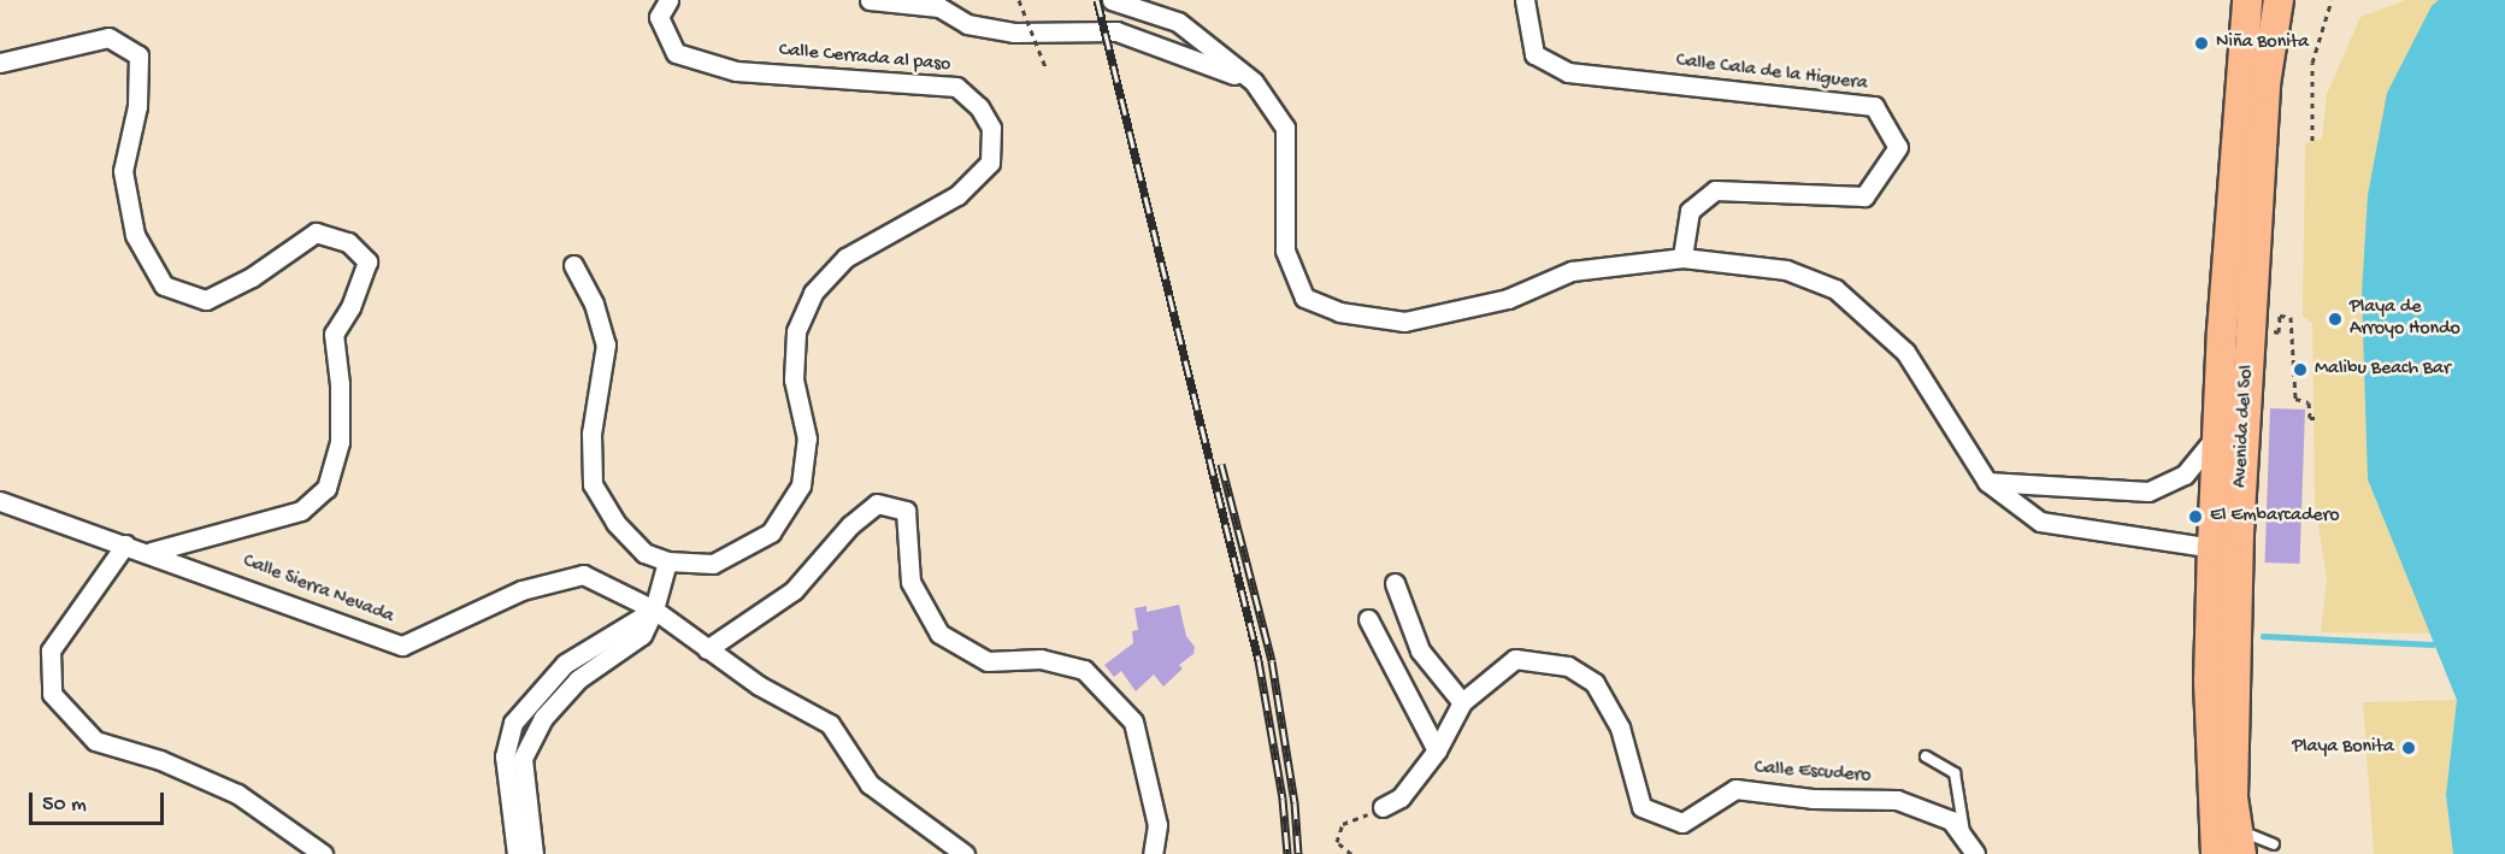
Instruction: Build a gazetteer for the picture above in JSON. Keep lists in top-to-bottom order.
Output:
{
  "streets": {
    "main road": ["Avenida del Sol"],
    "street": [
      "Calle Cerrada al paso",
      "Calle Cala de la Higuera",
      "Calle Sierra Nevada",
      "Calle Escudero"
    ]
  },
  "places": [
    "Niña Bonita",
    "Playa de Arroyo Hondo",
    "Malibu Beach Bar",
    "El Embarcadero",
    "Playa Bonita"
  ],
  "scale_bar": "50 m"
}
